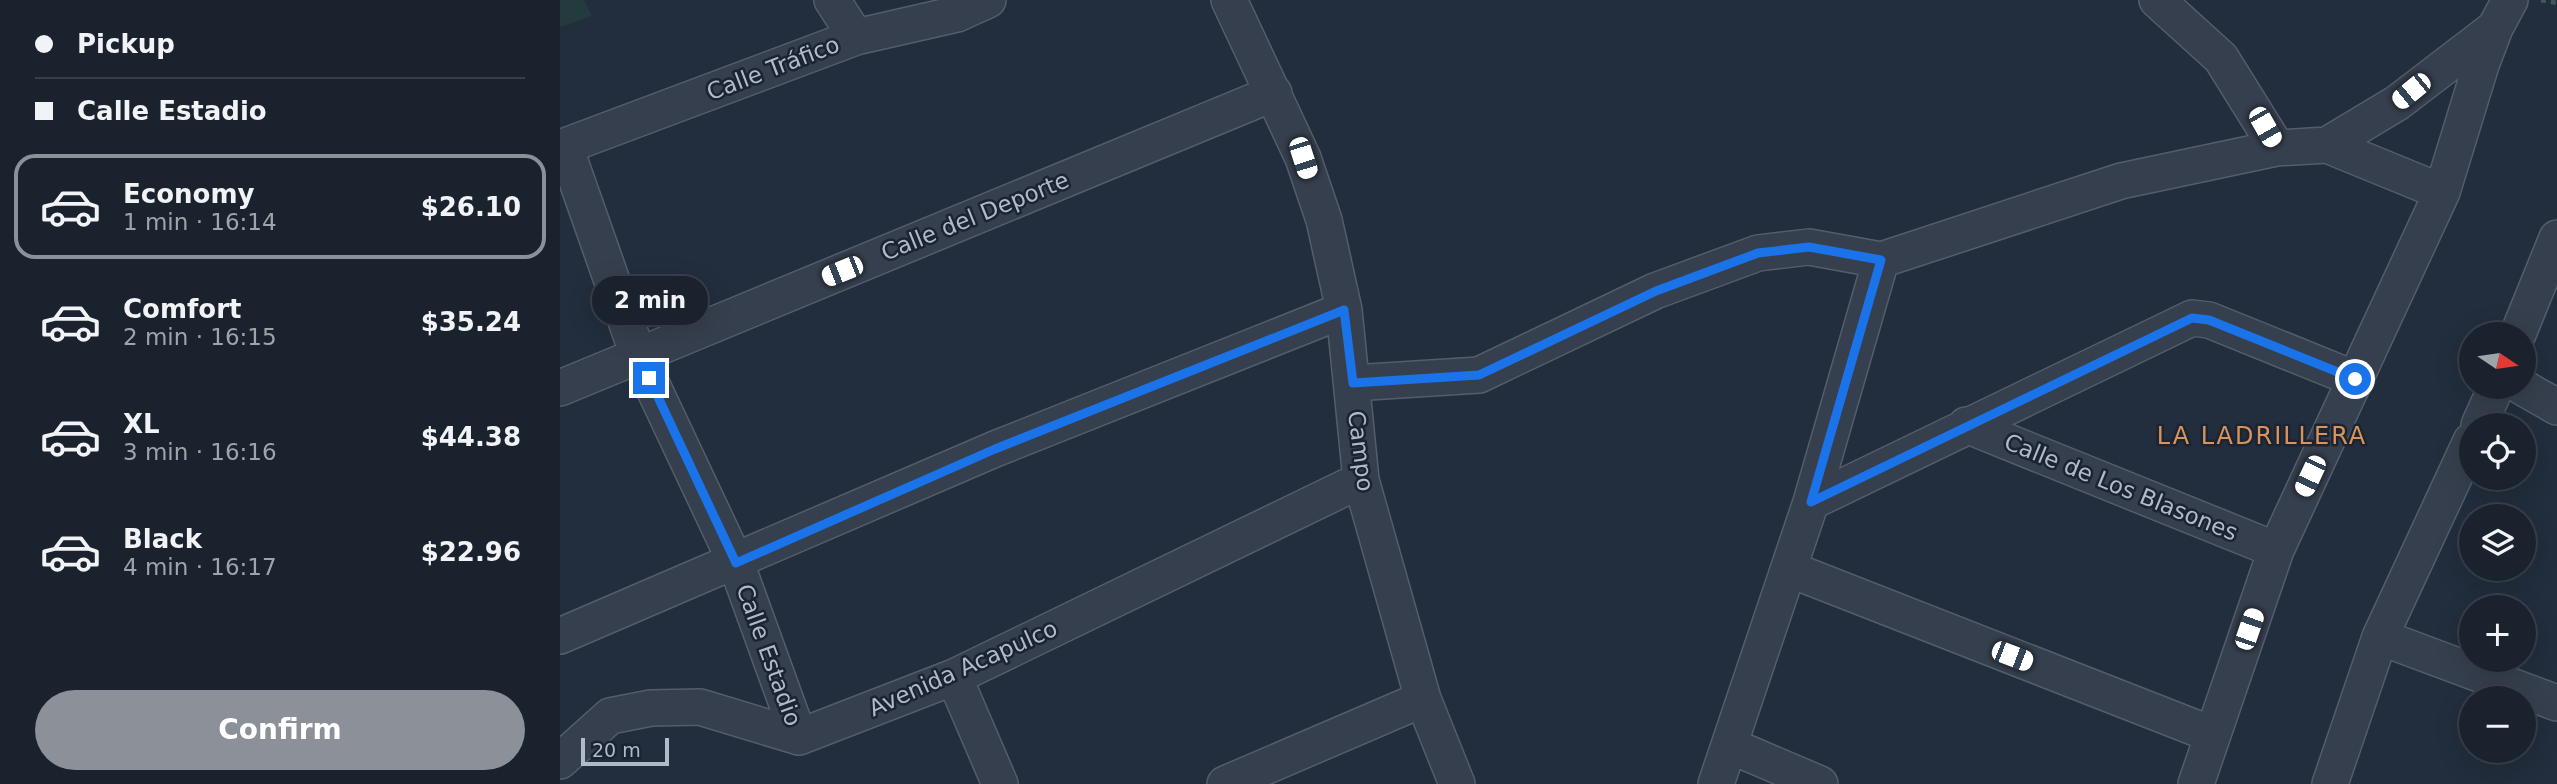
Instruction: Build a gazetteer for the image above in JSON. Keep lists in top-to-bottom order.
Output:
{
  "streets": {
    "street": [
      "Calle Tráfico",
      "Calle del Deporte",
      "Campo",
      "Calle de Los Blasones",
      "Calle Estadio",
      "Avenida Acapulco"
    ]
  },
  "crossings": [
    ["Calle Tráfico", "Calle Estadio"],
    ["Calle del Deporte", "Campo"],
    ["Calle del Deporte", "Calle Estadio"],
    ["Campo", "Avenida Acapulco"],
    ["Calle Estadio", "Avenida Acapulco"]
  ],
  "districts": ["LA LADRILLERA"],
  "scale_bar": "20 m",
  "north": "right",
  "page": {
    "banner": ["Pickup", "Calle Estadio"],
    "list": [
      {
        "name": "Economy",
        "note": "1 min · 16:14",
        "value": "$26.10"
      },
      {
        "name": "Comfort",
        "note": "2 min · 16:15",
        "value": "$35.24"
      },
      {
        "name": "XL",
        "note": "3 min · 16:16",
        "value": "$44.38"
      },
      {
        "name": "Black",
        "note": "4 min · 16:17",
        "value": "$22.96"
      }
    ],
    "bubble": "2 min",
    "map_buttons": ["+", "−"],
    "buttons": "Confirm",
    "scale": "20 m"
  }
}
